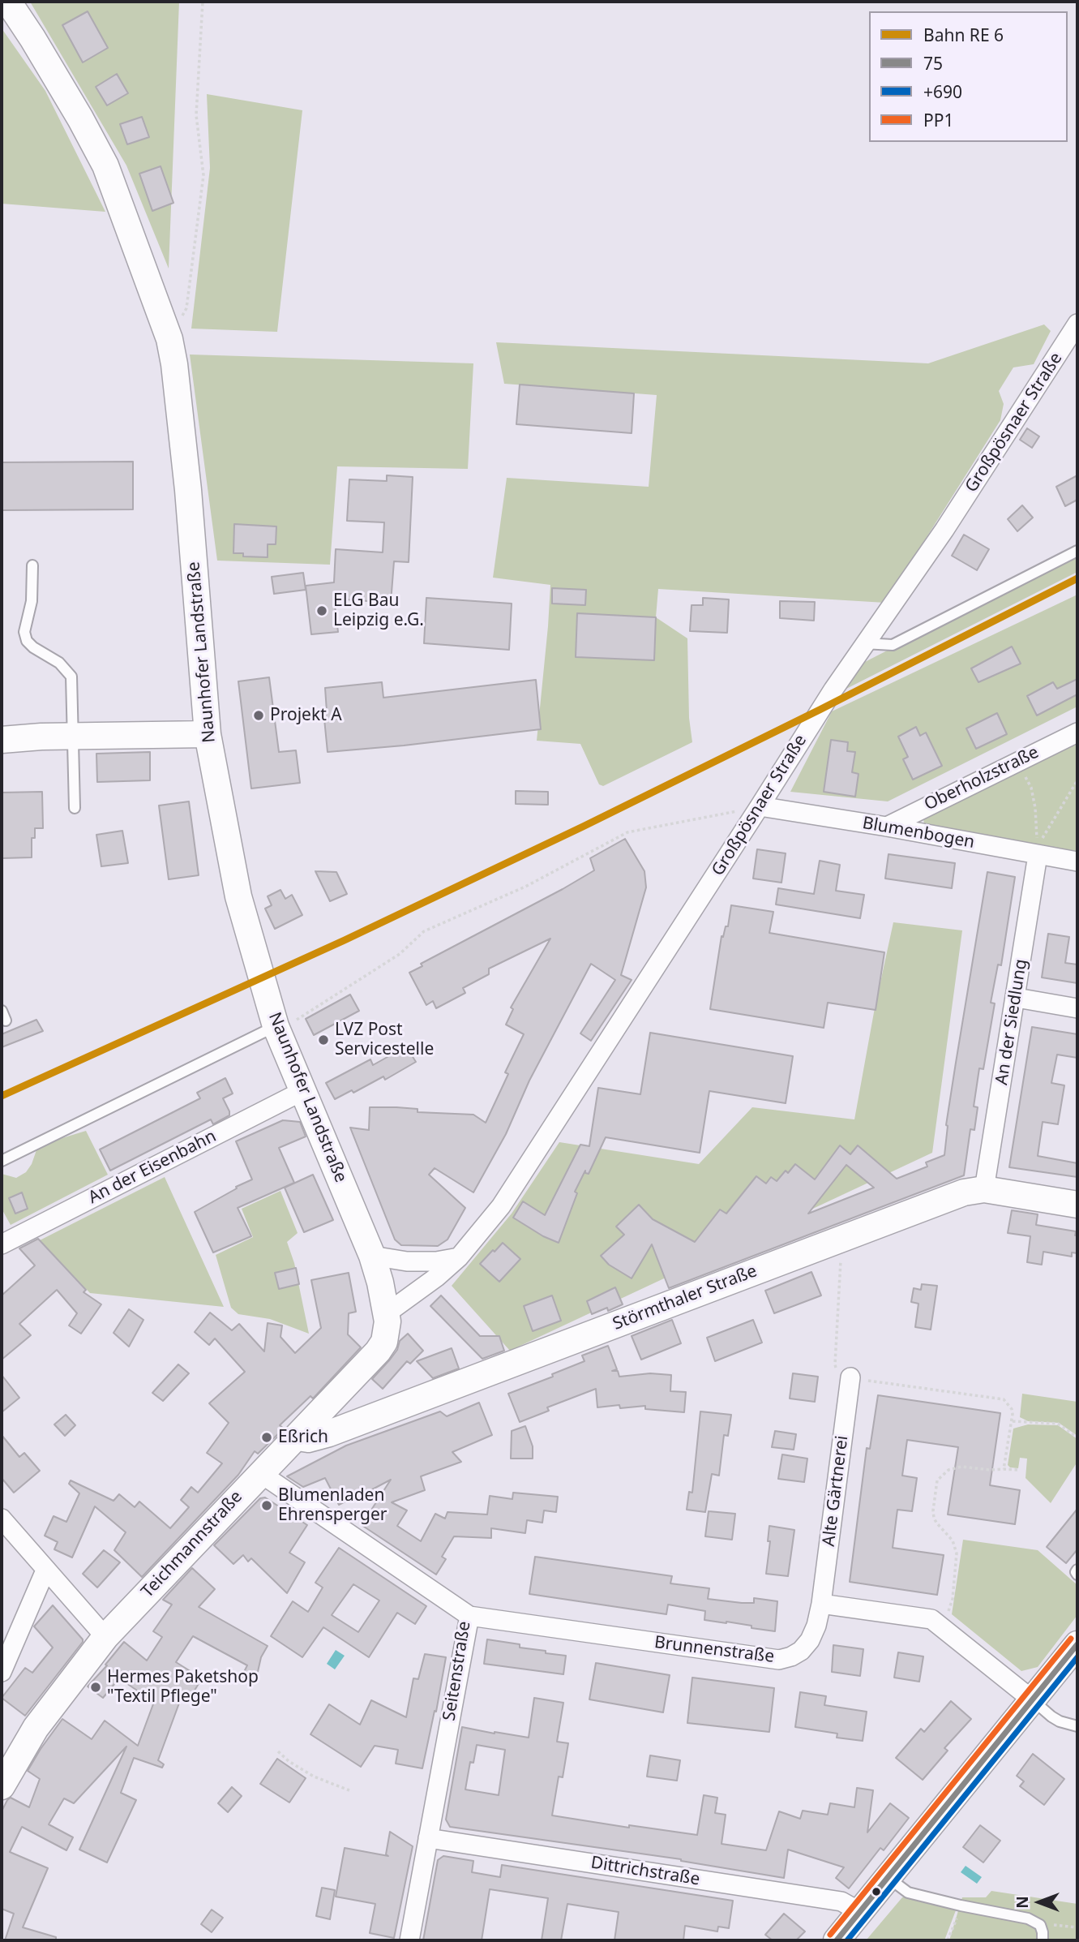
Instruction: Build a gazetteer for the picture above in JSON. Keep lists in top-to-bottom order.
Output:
{
  "streets": {
    "street": [
      "Großpösnaer Straße",
      "Naunhofer Landstraße",
      "Oberholzstraße",
      "Blumenbogen",
      "An der Siedlung",
      "An der Eisenbahn",
      "Störmthaler Straße",
      "Alte Gärtnerei",
      "Teichmannstraße",
      "Brunnenstraße",
      "Seitenstraße",
      "Dittrichstraße"
    ]
  },
  "crossings": [
    ["Großpösnaer Straße", "Naunhofer Landstraße"],
    ["Großpösnaer Straße", "Blumenbogen"],
    ["Großpösnaer Straße", "Teichmannstraße"],
    ["Naunhofer Landstraße", "An der Eisenbahn"],
    ["Naunhofer Landstraße", "Teichmannstraße"],
    ["Oberholzstraße", "Blumenbogen"],
    ["Blumenbogen", "An der Siedlung"],
    ["An der Siedlung", "Störmthaler Straße"],
    ["Störmthaler Straße", "Teichmannstraße"],
    ["Alte Gärtnerei", "Brunnenstraße"],
    ["Teichmannstraße", "Seitenstraße"],
    ["Brunnenstraße", "Seitenstraße"],
    ["Seitenstraße", "Dittrichstraße"]
  ],
  "places": [
    "ELG Bau Leipzig e.G.",
    "Projekt A",
    "LVZ Post Servicestelle",
    "Eßrich",
    "Blumenladen Ehrensperger",
    "Hermes Paketshop \"Textil Pflege\""
  ],
  "lines": ["transit line PP1", "transit line 75", "transit line +690"],
  "legend": [
    "Bahn RE 6",
    "75",
    "+690",
    "PP1"
  ],
  "north": "left"
}
